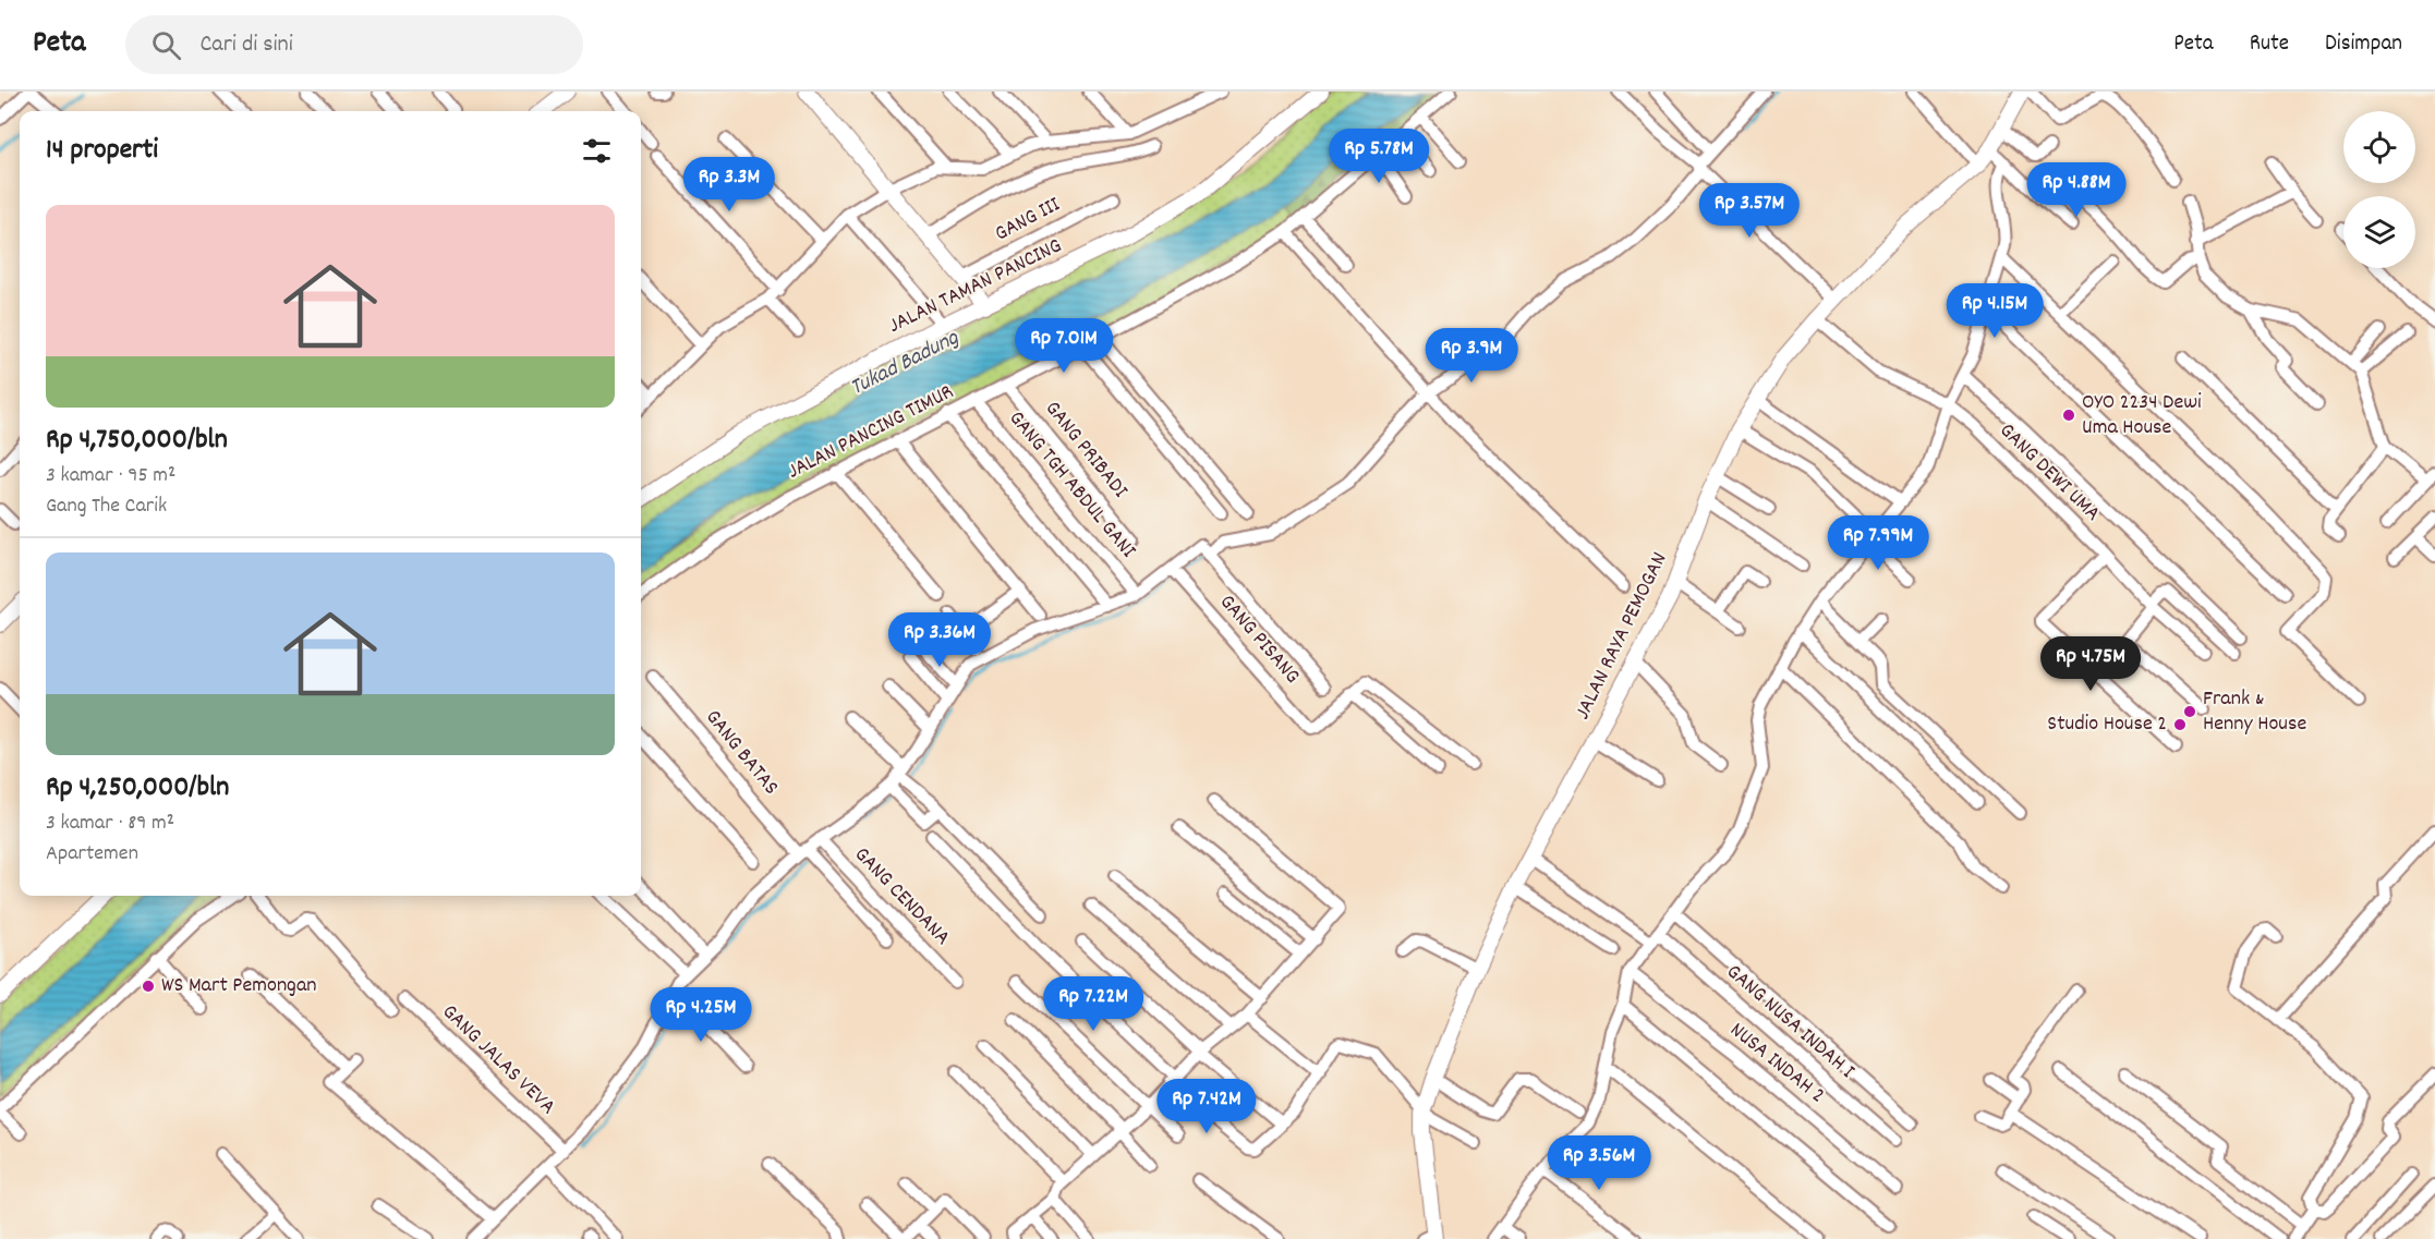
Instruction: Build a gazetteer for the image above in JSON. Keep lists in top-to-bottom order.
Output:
{
  "streets": {
    "street": [
      "GANG III",
      "JALAN TAMAN PANCING",
      "JALAN PANCING TIMUR",
      "GANG PRIBADI",
      "GANG DEWI UMA",
      "GANG TGH ABDUL GANI",
      "JALAN RAYA PEMOGAN",
      "GANG PISANG",
      "GANG BATAS",
      "GANG CENDANA",
      "GANG NUSA INDAH I",
      "GANG JALAS VEVA",
      "NUSA INDAH 2"
    ]
  },
  "crossings": [
    ["JALAN PANCING TIMUR", "GANG PRIBADI"],
    ["JALAN PANCING TIMUR", "GANG TGH ABDUL GANI"],
    ["GANG DEWI UMA", "JALAN RAYA PEMOGAN"],
    ["JALAN RAYA PEMOGAN", "GANG NUSA INDAH I"]
  ],
  "water": ["Tukad Badung"],
  "places": [
    "OYO 2234 Dewi Uma House",
    "Frank & Henny House",
    "Studio House 2",
    "WS Mart Pemongan"
  ],
  "page": {
    "header": "Peta",
    "search": "Cari di sini",
    "nav": ["Peta", "Rute", "Disimpan"],
    "heading": "14 properti",
    "price": [
      "Rp 5.78M",
      "Rp 3.3M",
      "Rp 4.88M",
      "Rp 3.57M",
      "Rp 4.15M",
      "Rp 7.01M",
      "Rp 3.9M",
      "Rp 7.99M",
      "Rp 3.36M",
      "Rp 4.75M",
      "Rp 7.22M",
      "Rp 4.25M",
      "Rp 7.42M",
      "Rp 3.56M"
    ],
    "list": [
      {
        "name": "Rp 4,750,000/bln",
        "note": "3 kamar · 95 m² · Gang The Carik"
      },
      {
        "name": "Rp 4,250,000/bln",
        "note": "3 kamar · 89 m² · Apartemen"
      }
    ]
  }
}
